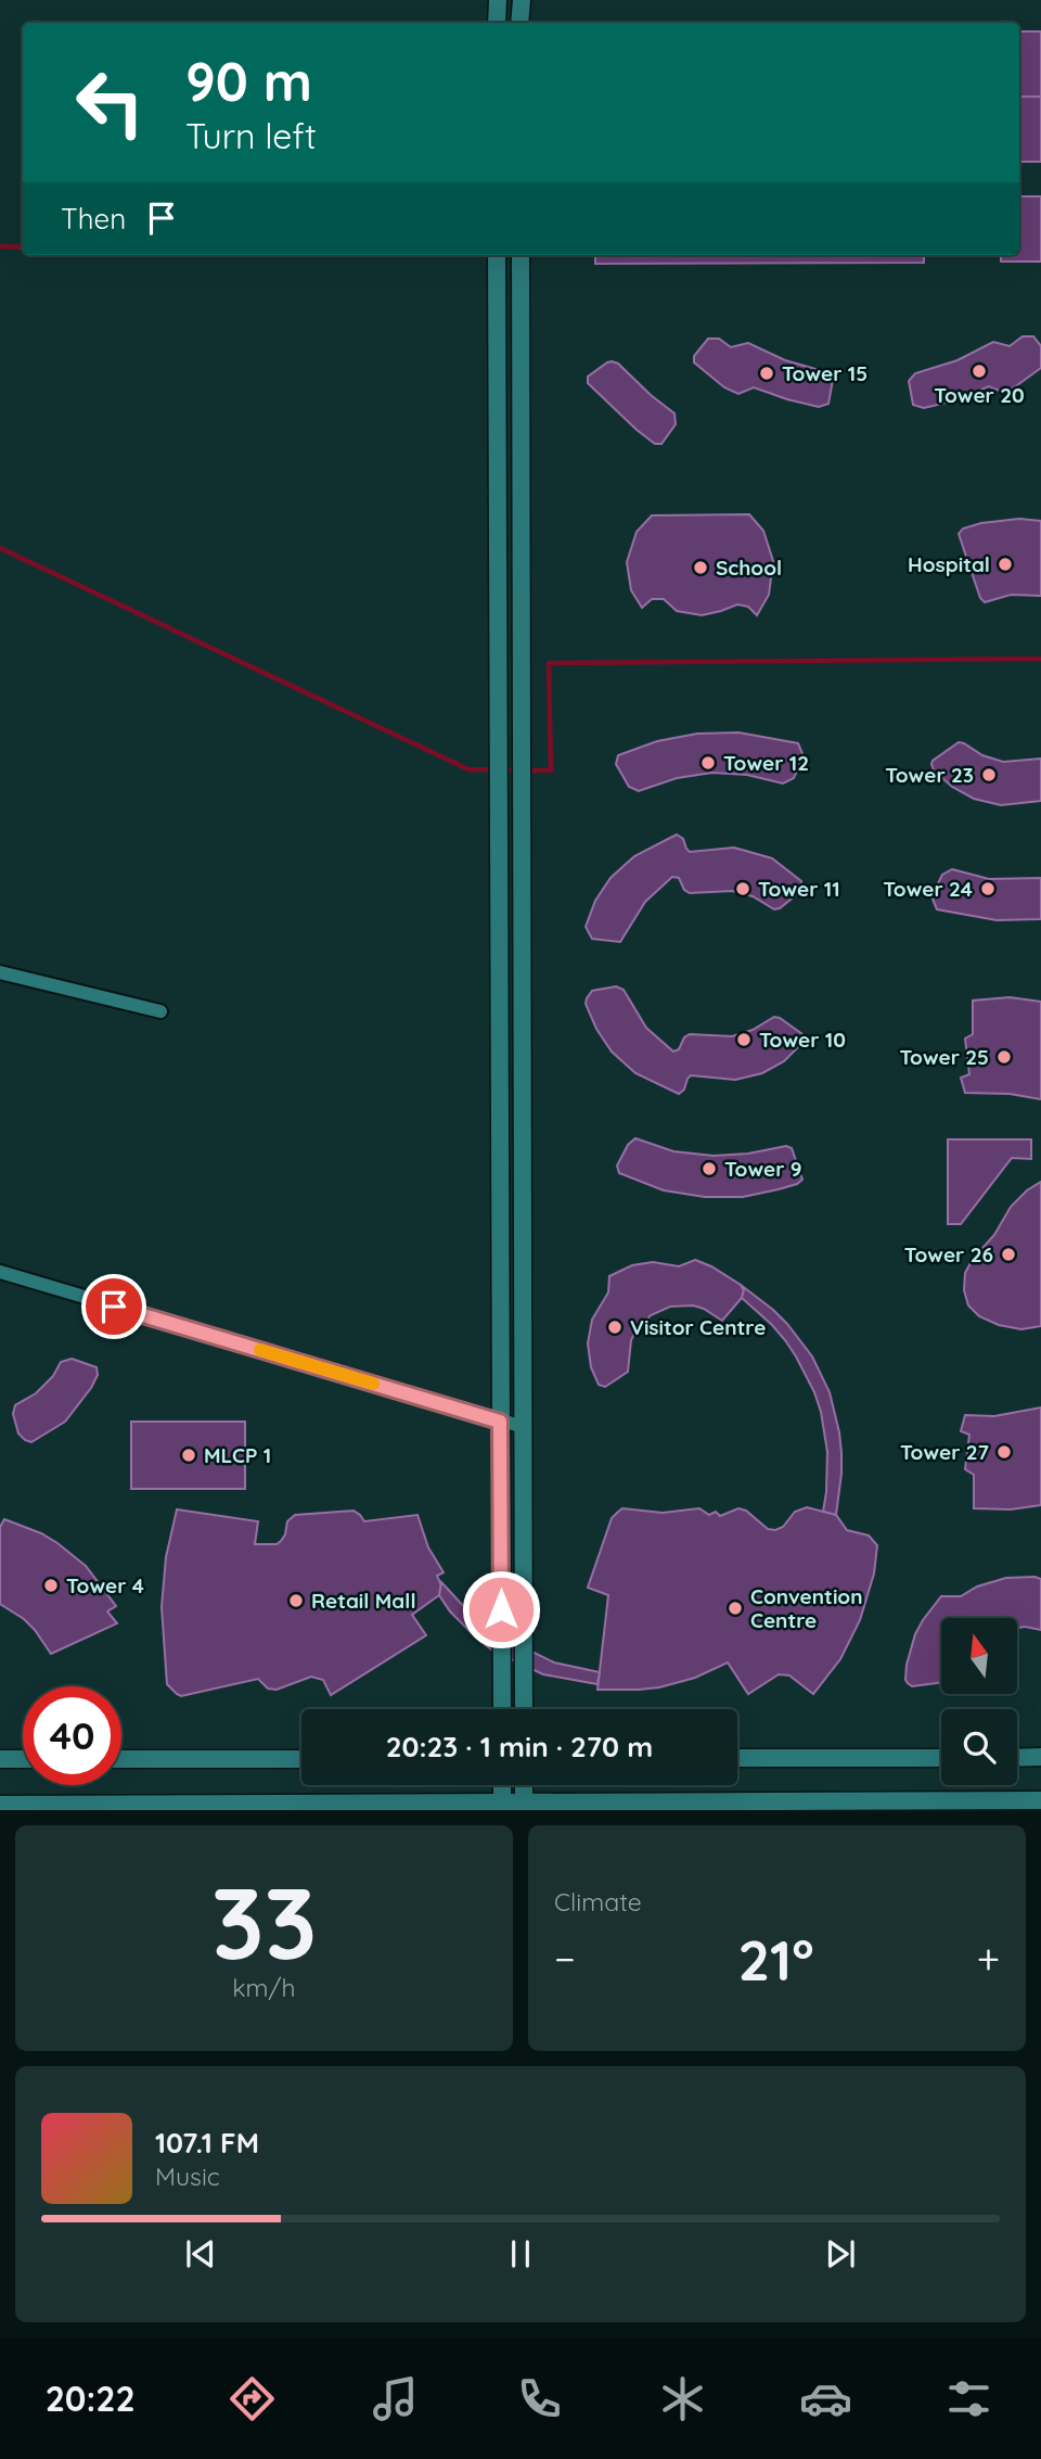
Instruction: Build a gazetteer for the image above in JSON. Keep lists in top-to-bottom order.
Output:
{
  "places": [
    "Tower 20",
    "Tower 15",
    "Hospital",
    "School",
    "Tower 12",
    "Tower 23",
    "Tower 11",
    "Tower 24",
    "Tower 10",
    "Tower 25",
    "Tower 9",
    "Tower 26",
    "Visitor Centre",
    "Tower 27",
    "MLCP 1",
    "Tower 4",
    "Retail Mall",
    "Convention Centre"
  ],
  "north": "top",
  "page": {
    "turn": ["90 m", "Turn left"],
    "then": "Then",
    "limit": "40",
    "trip": "20:23 · 1 min · 270 m",
    "tile": [
      ["33", "km/h"],
      "Climate"
    ],
    "heat": ["−", "21°", "+"],
    "song": ["107.1 FM", "Music"],
    "tabs": "20:22"
  }
}
